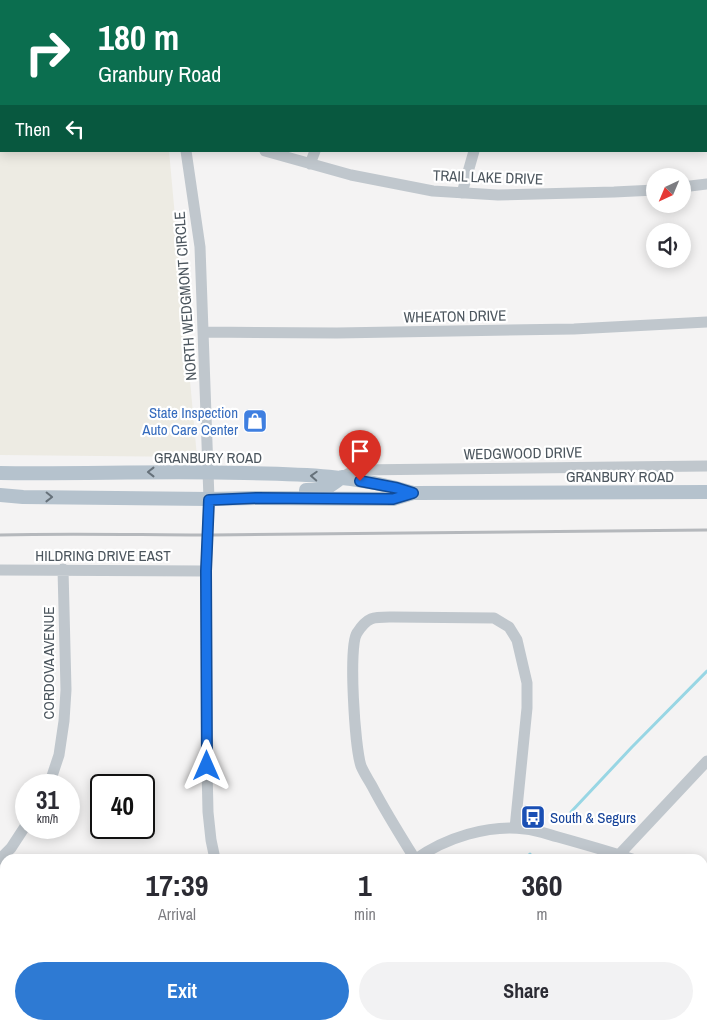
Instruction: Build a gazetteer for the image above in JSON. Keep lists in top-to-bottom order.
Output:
{
  "streets": {
    "main road": ["GRANBURY ROAD"],
    "street": [
      "TRAIL LAKE DRIVE",
      "NORTH WEDGMONT CIRCLE",
      "WHEATON DRIVE",
      "WEDGWOOD DRIVE",
      "HILDRING DRIVE EAST",
      "CORDOVA AVENUE"
    ]
  },
  "crossings": [
    ["NORTH WEDGMONT CIRCLE", "WHEATON DRIVE"],
    ["NORTH WEDGMONT CIRCLE", "GRANBURY ROAD"],
    ["NORTH WEDGMONT CIRCLE", "HILDRING DRIVE EAST"],
    ["WEDGWOOD DRIVE", "GRANBURY ROAD"],
    ["HILDRING DRIVE EAST", "CORDOVA AVENUE"]
  ],
  "places": {
    "shop": ["State Inspection Auto Care Center"],
    "bus stop": ["South & Segurs"]
  },
  "north": "bottom left",
  "page": {
    "turn": ["180 m", "Granbury Road"],
    "then": "Then",
    "speed": "31 km/h",
    "limit": "40",
    "eta": [
      "17:39",
      "Arrival",
      "1",
      "min",
      "360",
      "m"
    ],
    "buttons": ["Exit", "Share"]
  }
}
